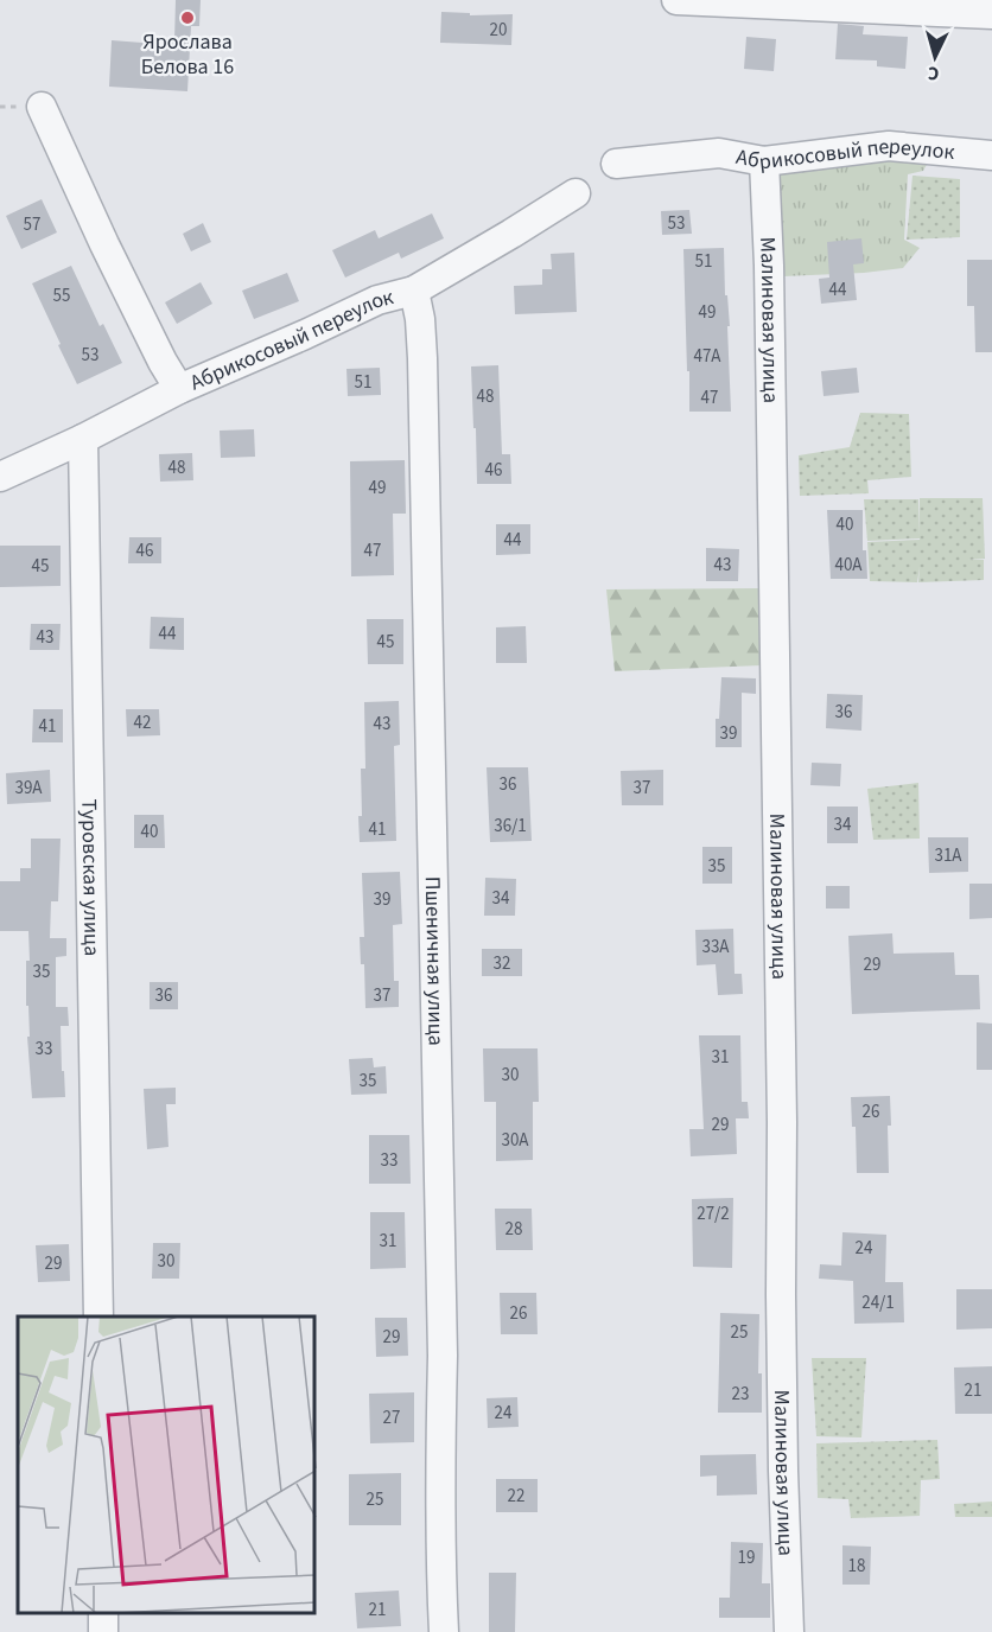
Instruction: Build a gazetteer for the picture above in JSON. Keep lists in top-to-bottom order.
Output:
{
  "streets": {
    "street": [
      "Абрикосовый переулок",
      "Малиновая улица",
      "Туровская улица",
      "Пшеничная улица"
    ]
  },
  "crossings": [
    ["Абрикосовый переулок", "Малиновая улица"],
    ["Абрикосовый переулок", "Туровская улица"],
    ["Абрикосовый переулок", "Пшеничная улица"]
  ],
  "places": ["Ярослава Белова 16"],
  "house_numbers": [
    "20",
    "53",
    "57",
    "51",
    "44",
    "55",
    "49",
    "53",
    "47А",
    "51",
    "48",
    "47",
    "48",
    "46",
    "49",
    "40",
    "44",
    "46",
    "47",
    "43",
    "40А",
    "45",
    "44",
    "43",
    "45",
    "36",
    "42",
    "43",
    "41",
    "39",
    "36",
    "39А",
    "37",
    "34",
    "36/1",
    "41",
    "40",
    "31А",
    "35",
    "34",
    "39",
    "33А",
    "32",
    "29",
    "35",
    "36",
    "37",
    "33",
    "31",
    "30",
    "35",
    "26",
    "29",
    "30А",
    "33",
    "27/2",
    "28",
    "31",
    "24",
    "30",
    "29",
    "24/1",
    "26",
    "25",
    "29",
    "21",
    "23",
    "24",
    "27",
    "22",
    "25",
    "19",
    "18",
    "21"
  ],
  "north": "bottom"
}
